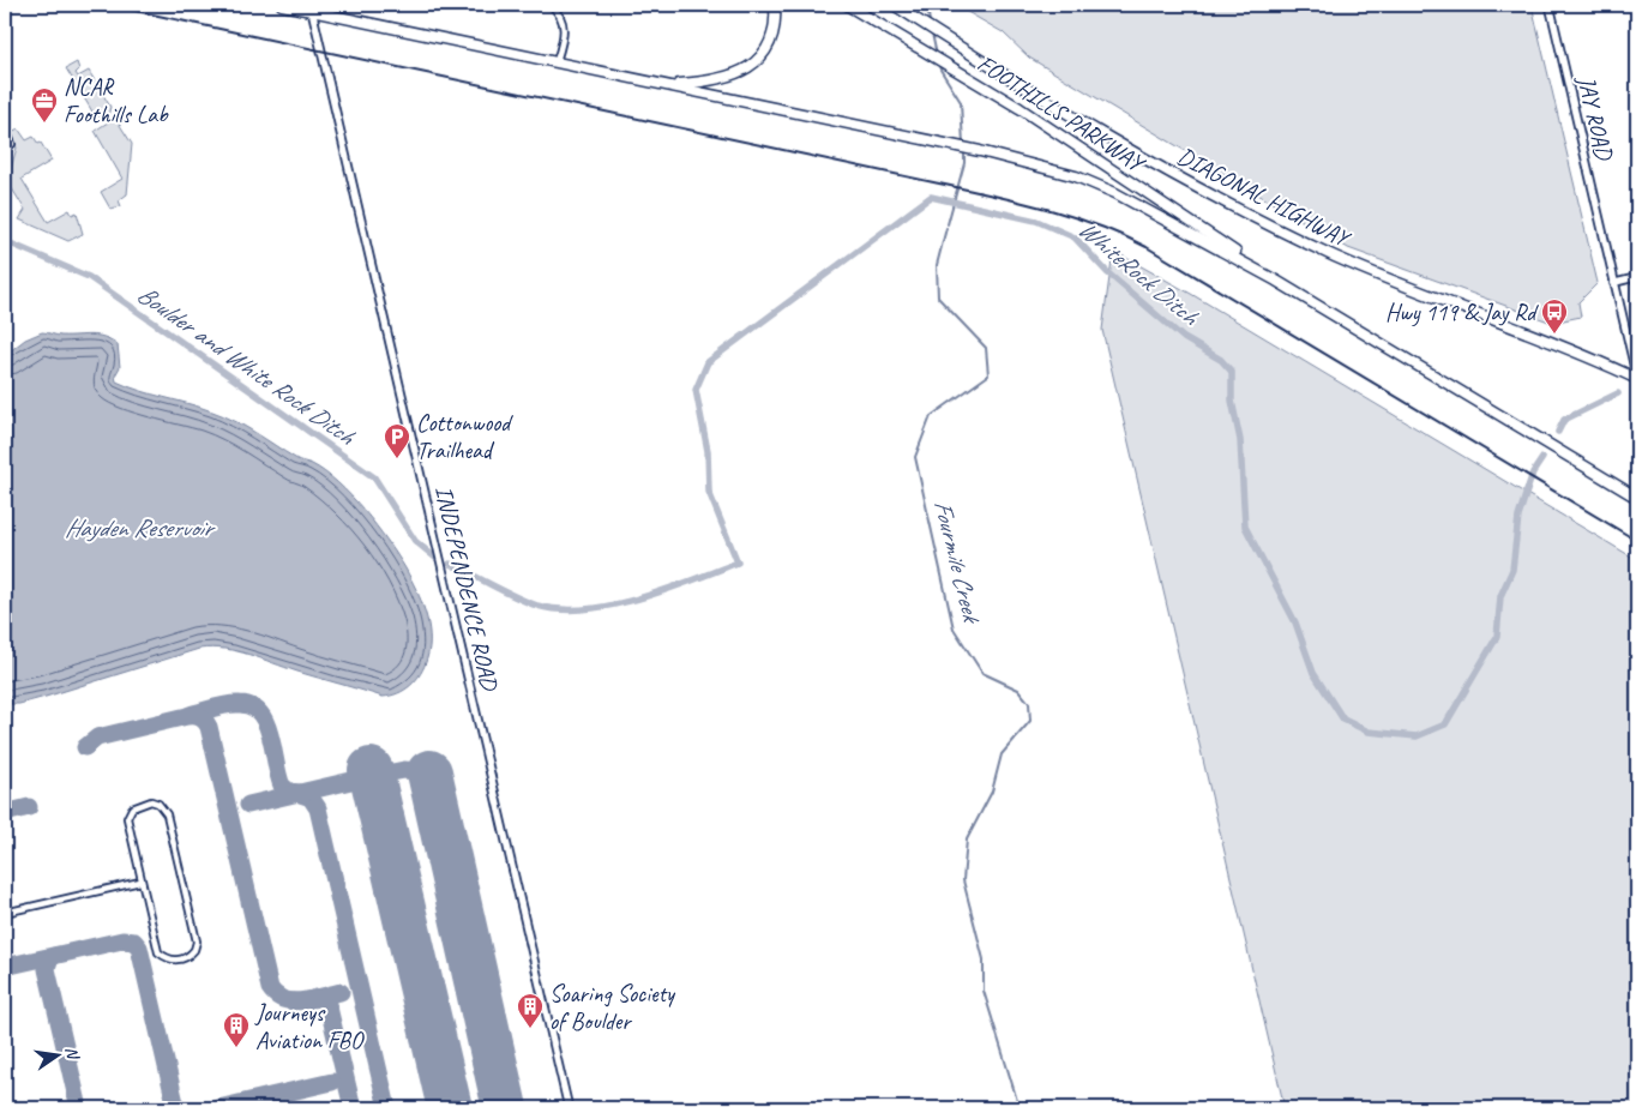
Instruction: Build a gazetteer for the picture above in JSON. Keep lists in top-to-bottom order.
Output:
{
  "streets": {
    "highway": ["FOOTHILLS PARKWAY", "DIAGONAL HIGHWAY"],
    "street": ["JAY ROAD", "INDEPENDENCE ROAD"]
  },
  "crossings": [
    ["JAY ROAD", "DIAGONAL HIGHWAY"]
  ],
  "water": [
    "WhiteRock Ditch",
    "Boulder and White Rock Ditch",
    "Hayden Reservoir",
    "Fourmile Creek"
  ],
  "places": {
    "office": ["NCAR Foothills Lab"],
    "bus stop": ["Hwy 119 & Jay Rd"],
    "parking": ["Cottonwood Trailhead"],
    "building": ["Soaring Society of Boulder", "Journeys Aviation FBO"]
  },
  "north": "right"
}
